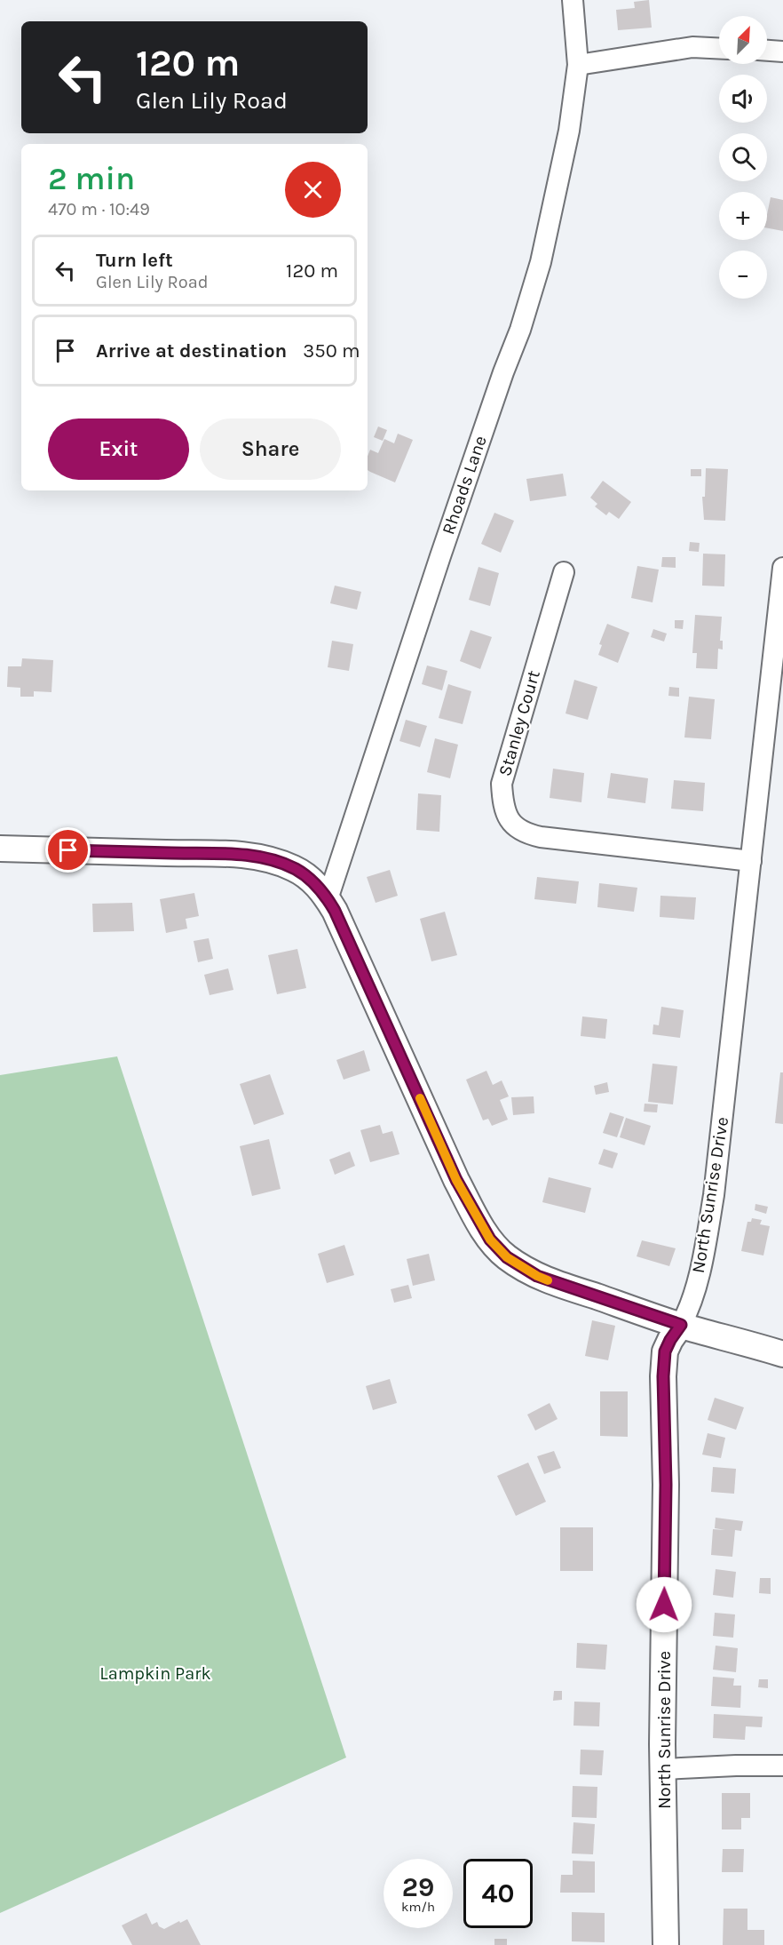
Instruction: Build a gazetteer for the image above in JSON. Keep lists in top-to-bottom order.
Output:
{
  "streets": {
    "street": ["Rhoads Lane", "Stanley Court", "North Sunrise Drive"]
  },
  "crossings": [
    ["Stanley Court", "North Sunrise Drive"]
  ],
  "parks": ["Lampkin Park"],
  "north": "top right",
  "page": {
    "map_buttons": ["+", "−"],
    "turn": ["120 m", "Glen Lily Road"],
    "heading": ["2 min", "470 m · 10:49"],
    "list": [
      {
        "name": "Turn left",
        "note": "Glen Lily Road",
        "value": "120 m"
      },
      {
        "name": "Arrive at destination",
        "value": "350 m"
      }
    ],
    "buttons": ["Exit", "Share"],
    "speed": "29 km/h",
    "limit": "40"
  }
}
